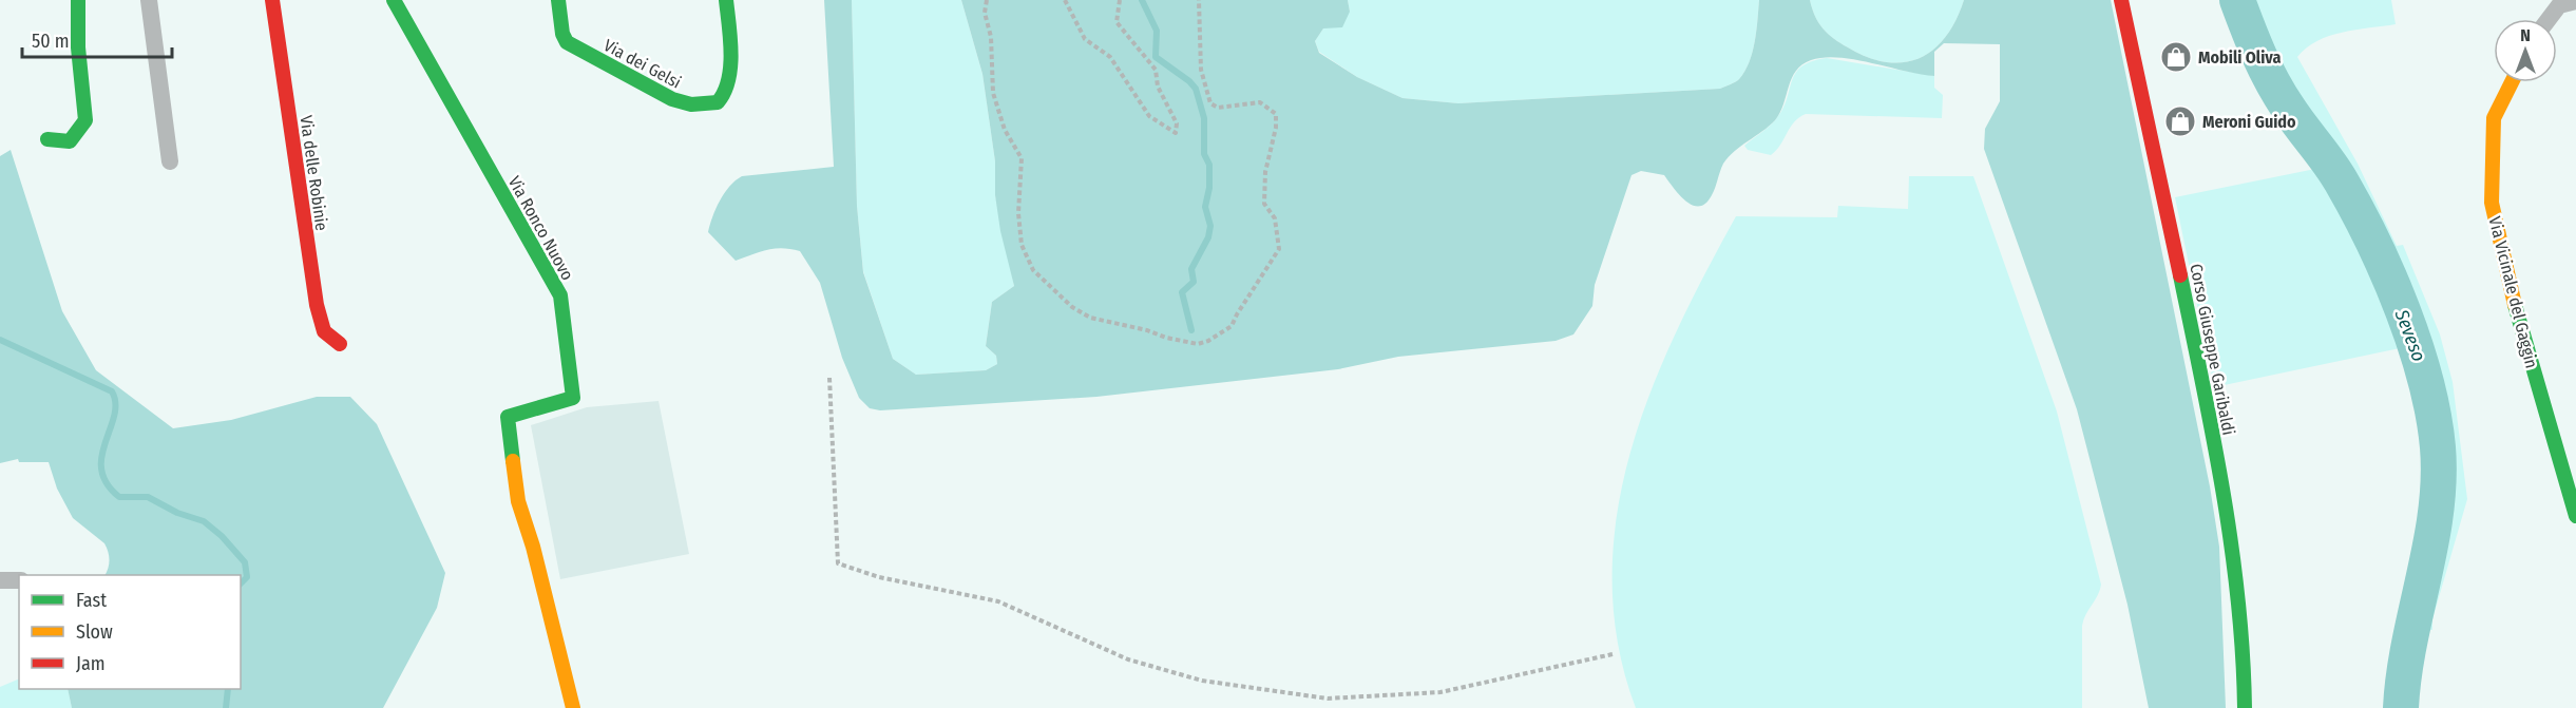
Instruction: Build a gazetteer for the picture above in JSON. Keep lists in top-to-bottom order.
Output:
{
  "streets": {
    "street": [
      "Via dei Gelsi",
      "Via delle Robinie",
      "Via Ronco Nuovo",
      "Via Vicinale del Gaggin",
      "Corso Giuseppe Garibaldi"
    ]
  },
  "water": ["Seveso"],
  "places": {
    "shop": ["Mobili Oliva", "Meroni Guido"]
  },
  "legend": ["Fast", "Slow", "Jam"],
  "scale_bar": "50 m",
  "north": "top"
}
